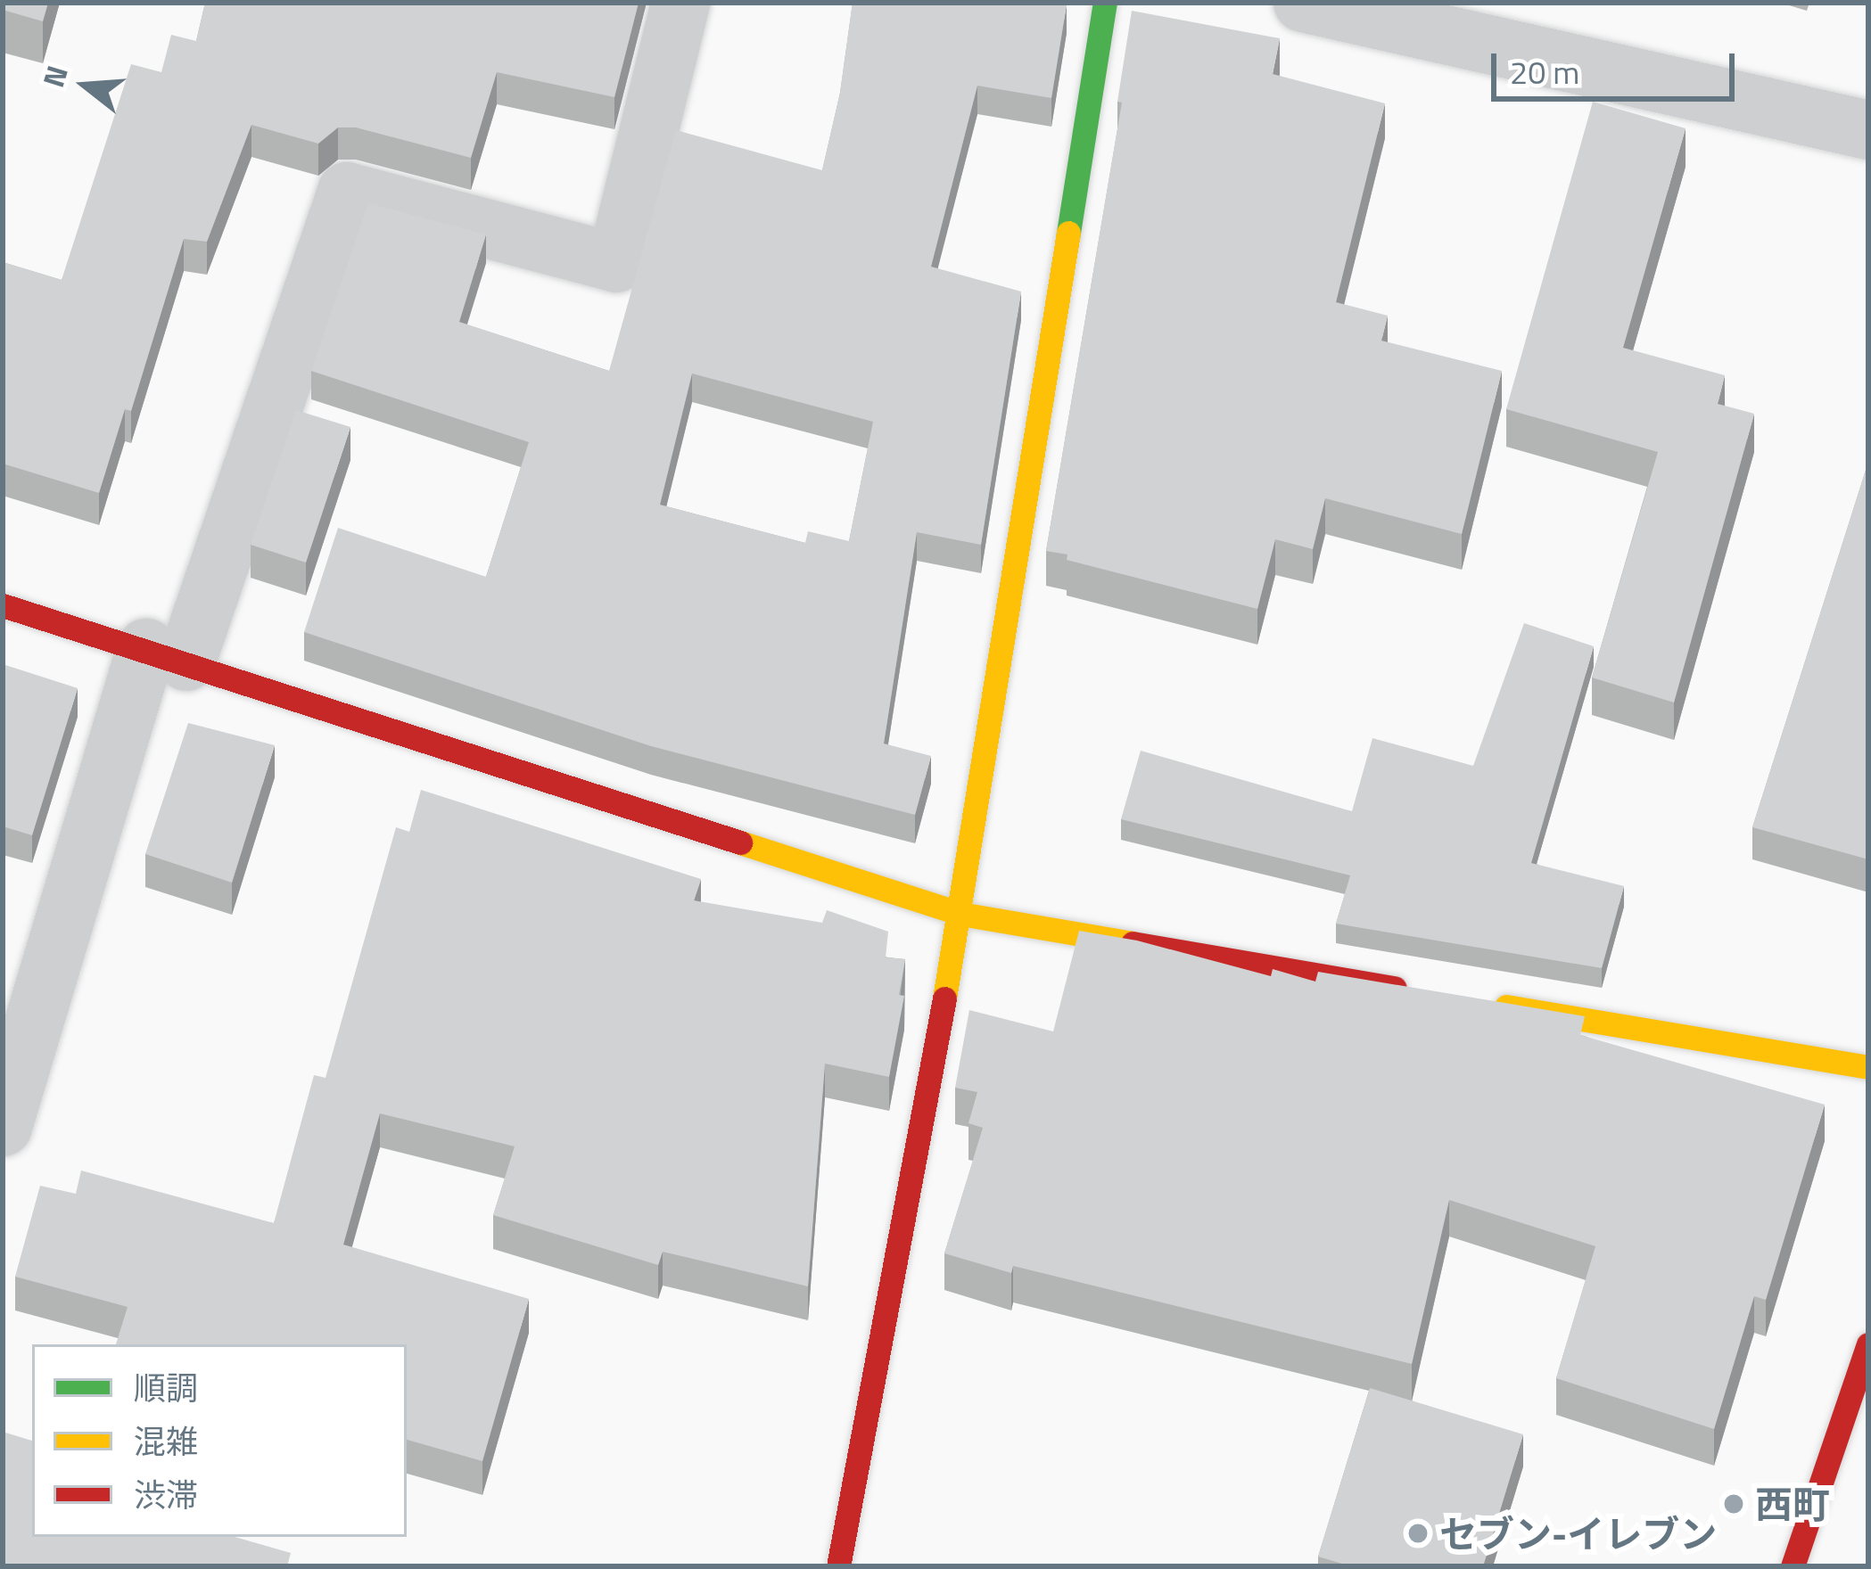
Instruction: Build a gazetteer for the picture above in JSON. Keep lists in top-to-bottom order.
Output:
{
  "places": ["西町", "セブン-イレブン"],
  "legend": ["順調", "混雑", "渋滞"],
  "scale_bar": "20 m",
  "north": "left"
}
